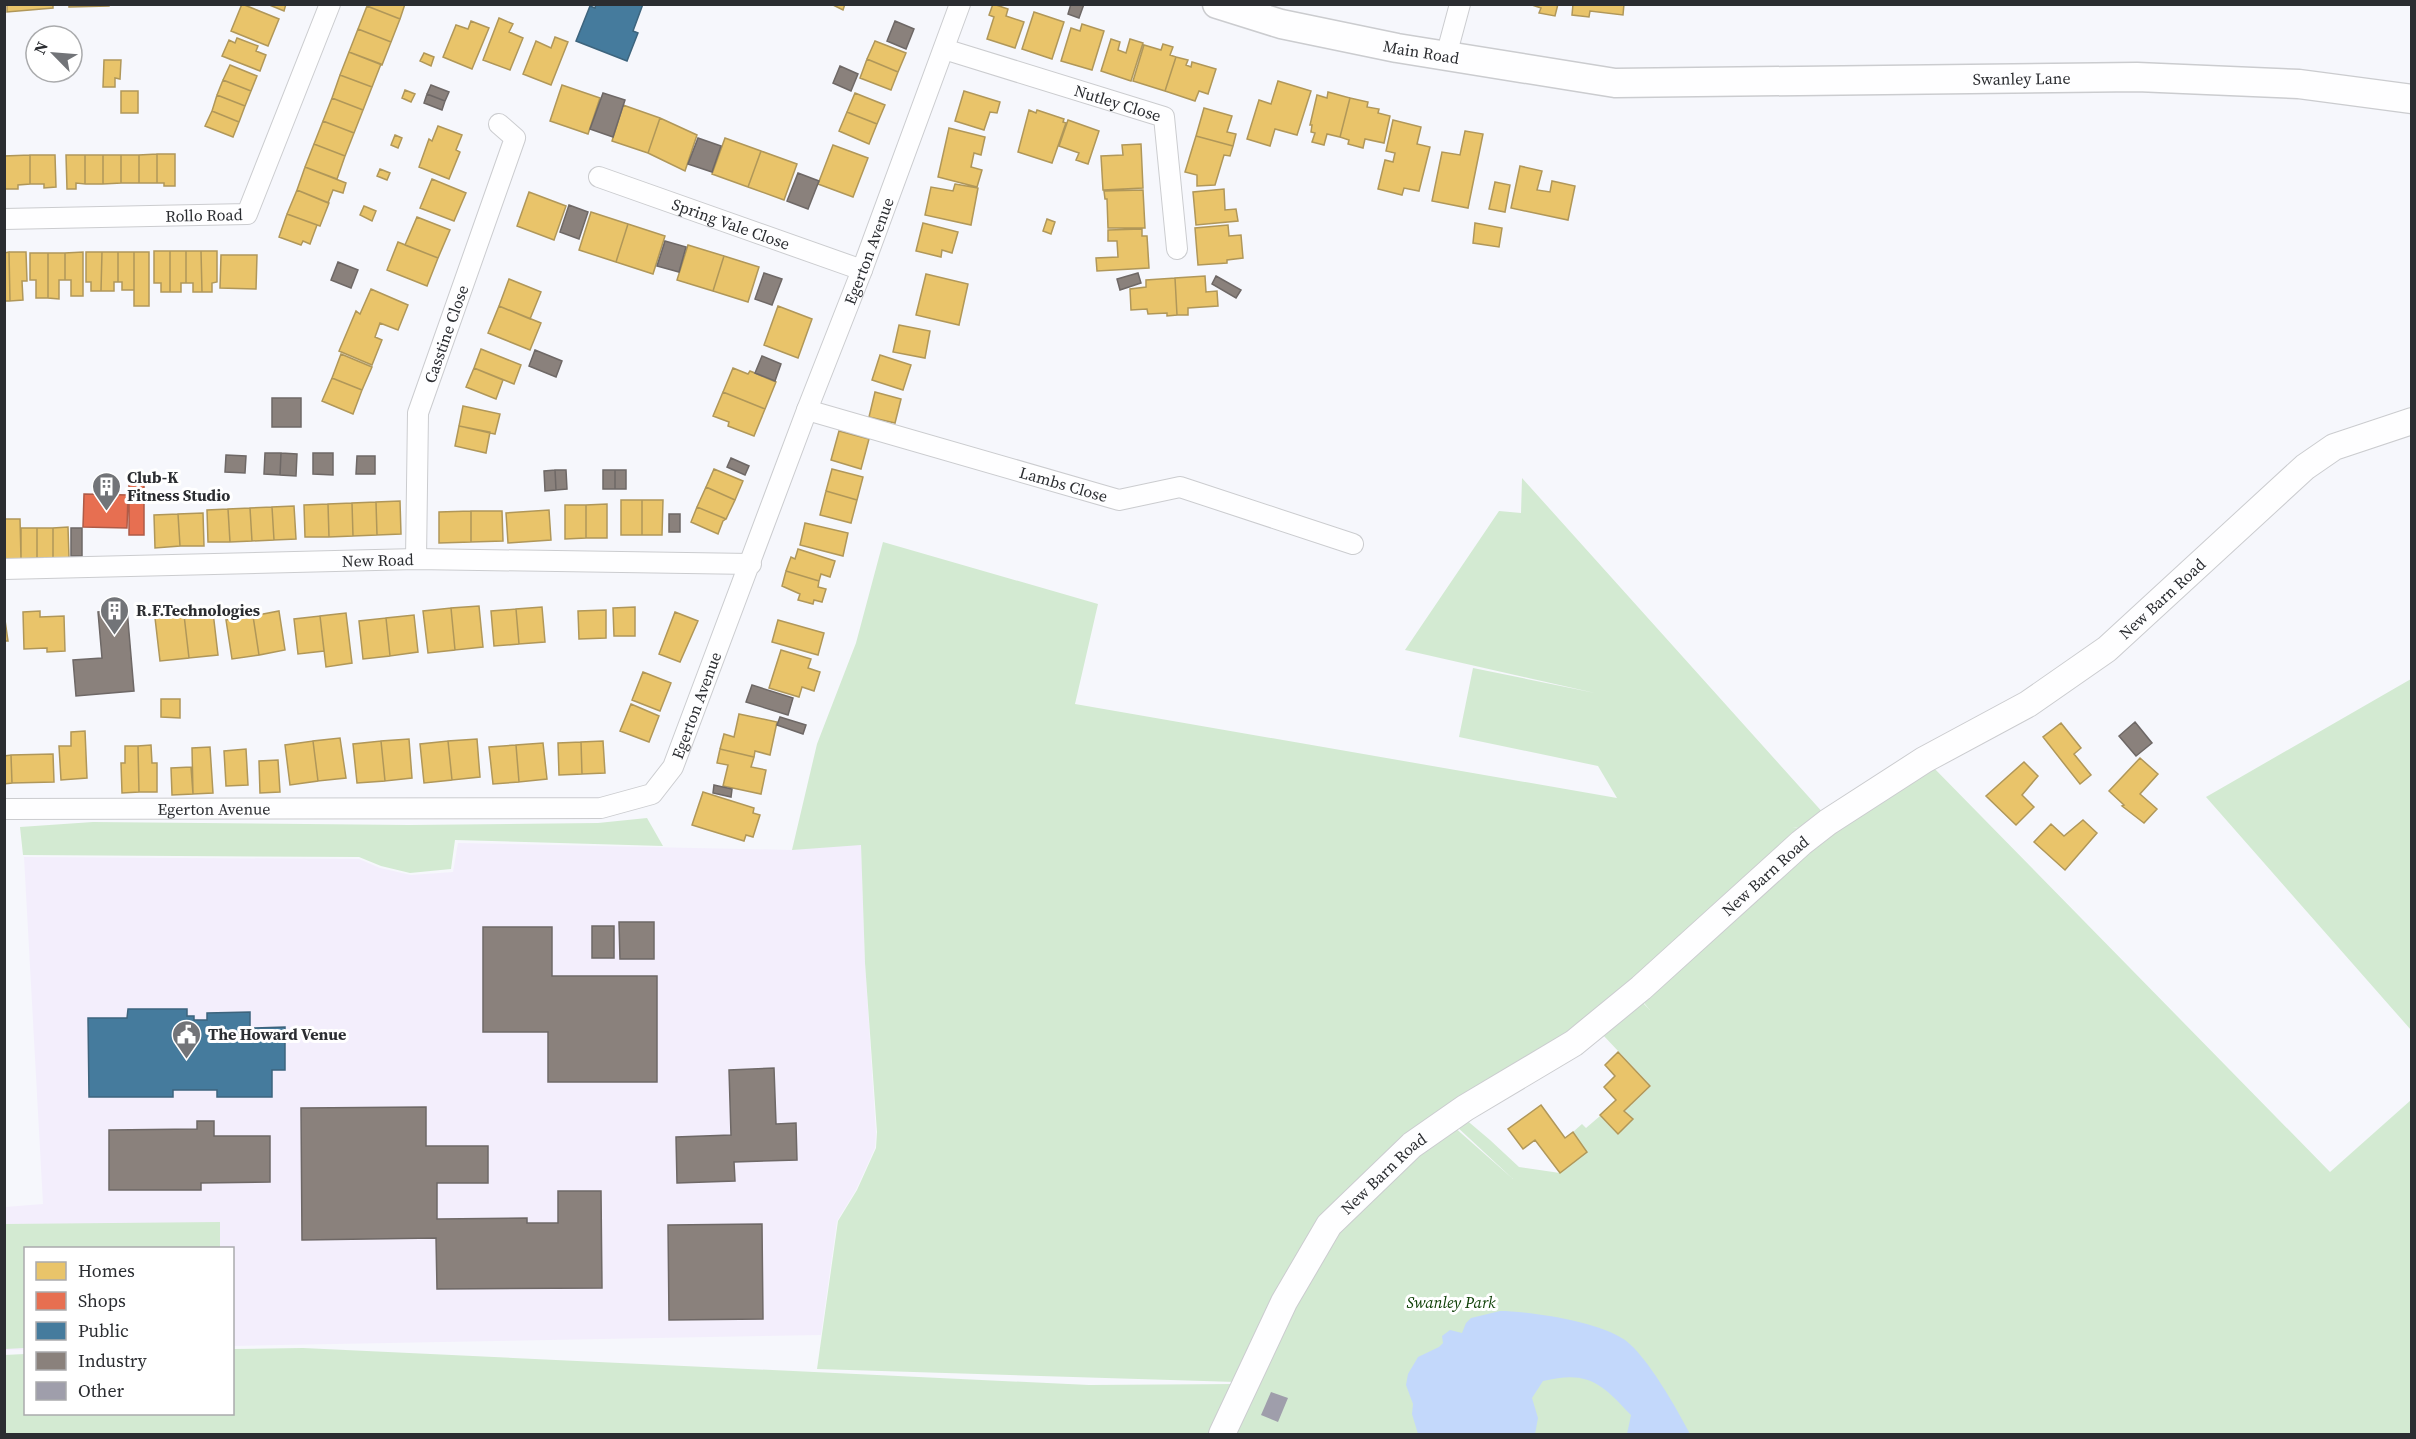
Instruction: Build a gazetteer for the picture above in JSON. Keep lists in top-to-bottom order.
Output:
{
  "streets": {
    "main road": ["Main Road", "Swanley Lane"],
    "street": [
      "Nutley Close",
      "Rollo Road",
      "Spring Vale Close",
      "Egerton Avenue",
      "Casstine Close",
      "Lambs Close",
      "New Road",
      "New Barn Road"
    ]
  },
  "crossings": [
    ["Main Road", "Swanley Lane"],
    ["Nutley Close", "Egerton Avenue"],
    ["Spring Vale Close", "Egerton Avenue"],
    ["Egerton Avenue", "Lambs Close"],
    ["Egerton Avenue", "New Road"],
    ["Casstine Close", "New Road"]
  ],
  "parks": ["Swanley Park"],
  "places": {
    "building": ["Club-K Fitness Studio", "R.F.Technologies"],
    "public building": ["The Howard Venue"]
  },
  "legend": [
    "Homes",
    "Shops",
    "Public",
    "Industry",
    "Other"
  ],
  "north": "top left"
}
